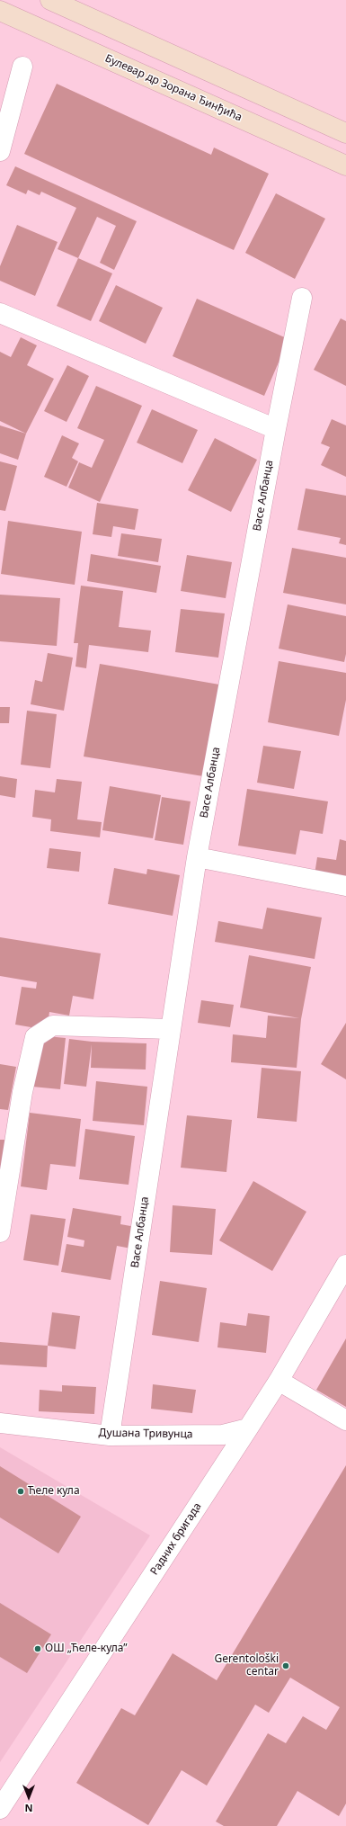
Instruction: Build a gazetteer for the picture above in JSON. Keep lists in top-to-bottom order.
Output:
{
  "streets": {
    "main road": ["Булевар др Зорана Ђинђића"],
    "street": ["Васе Албанца", "Душана Тривунца", "Радних бригада"]
  },
  "crossings": [
    ["Васе Албанца", "Душана Тривунца"],
    ["Душана Тривунца", "Радних бригада"]
  ],
  "places": ["Ћеле кула", "ОШ „Ћеле-кула”", "Gerentološki centar"],
  "north": "bottom"
}
